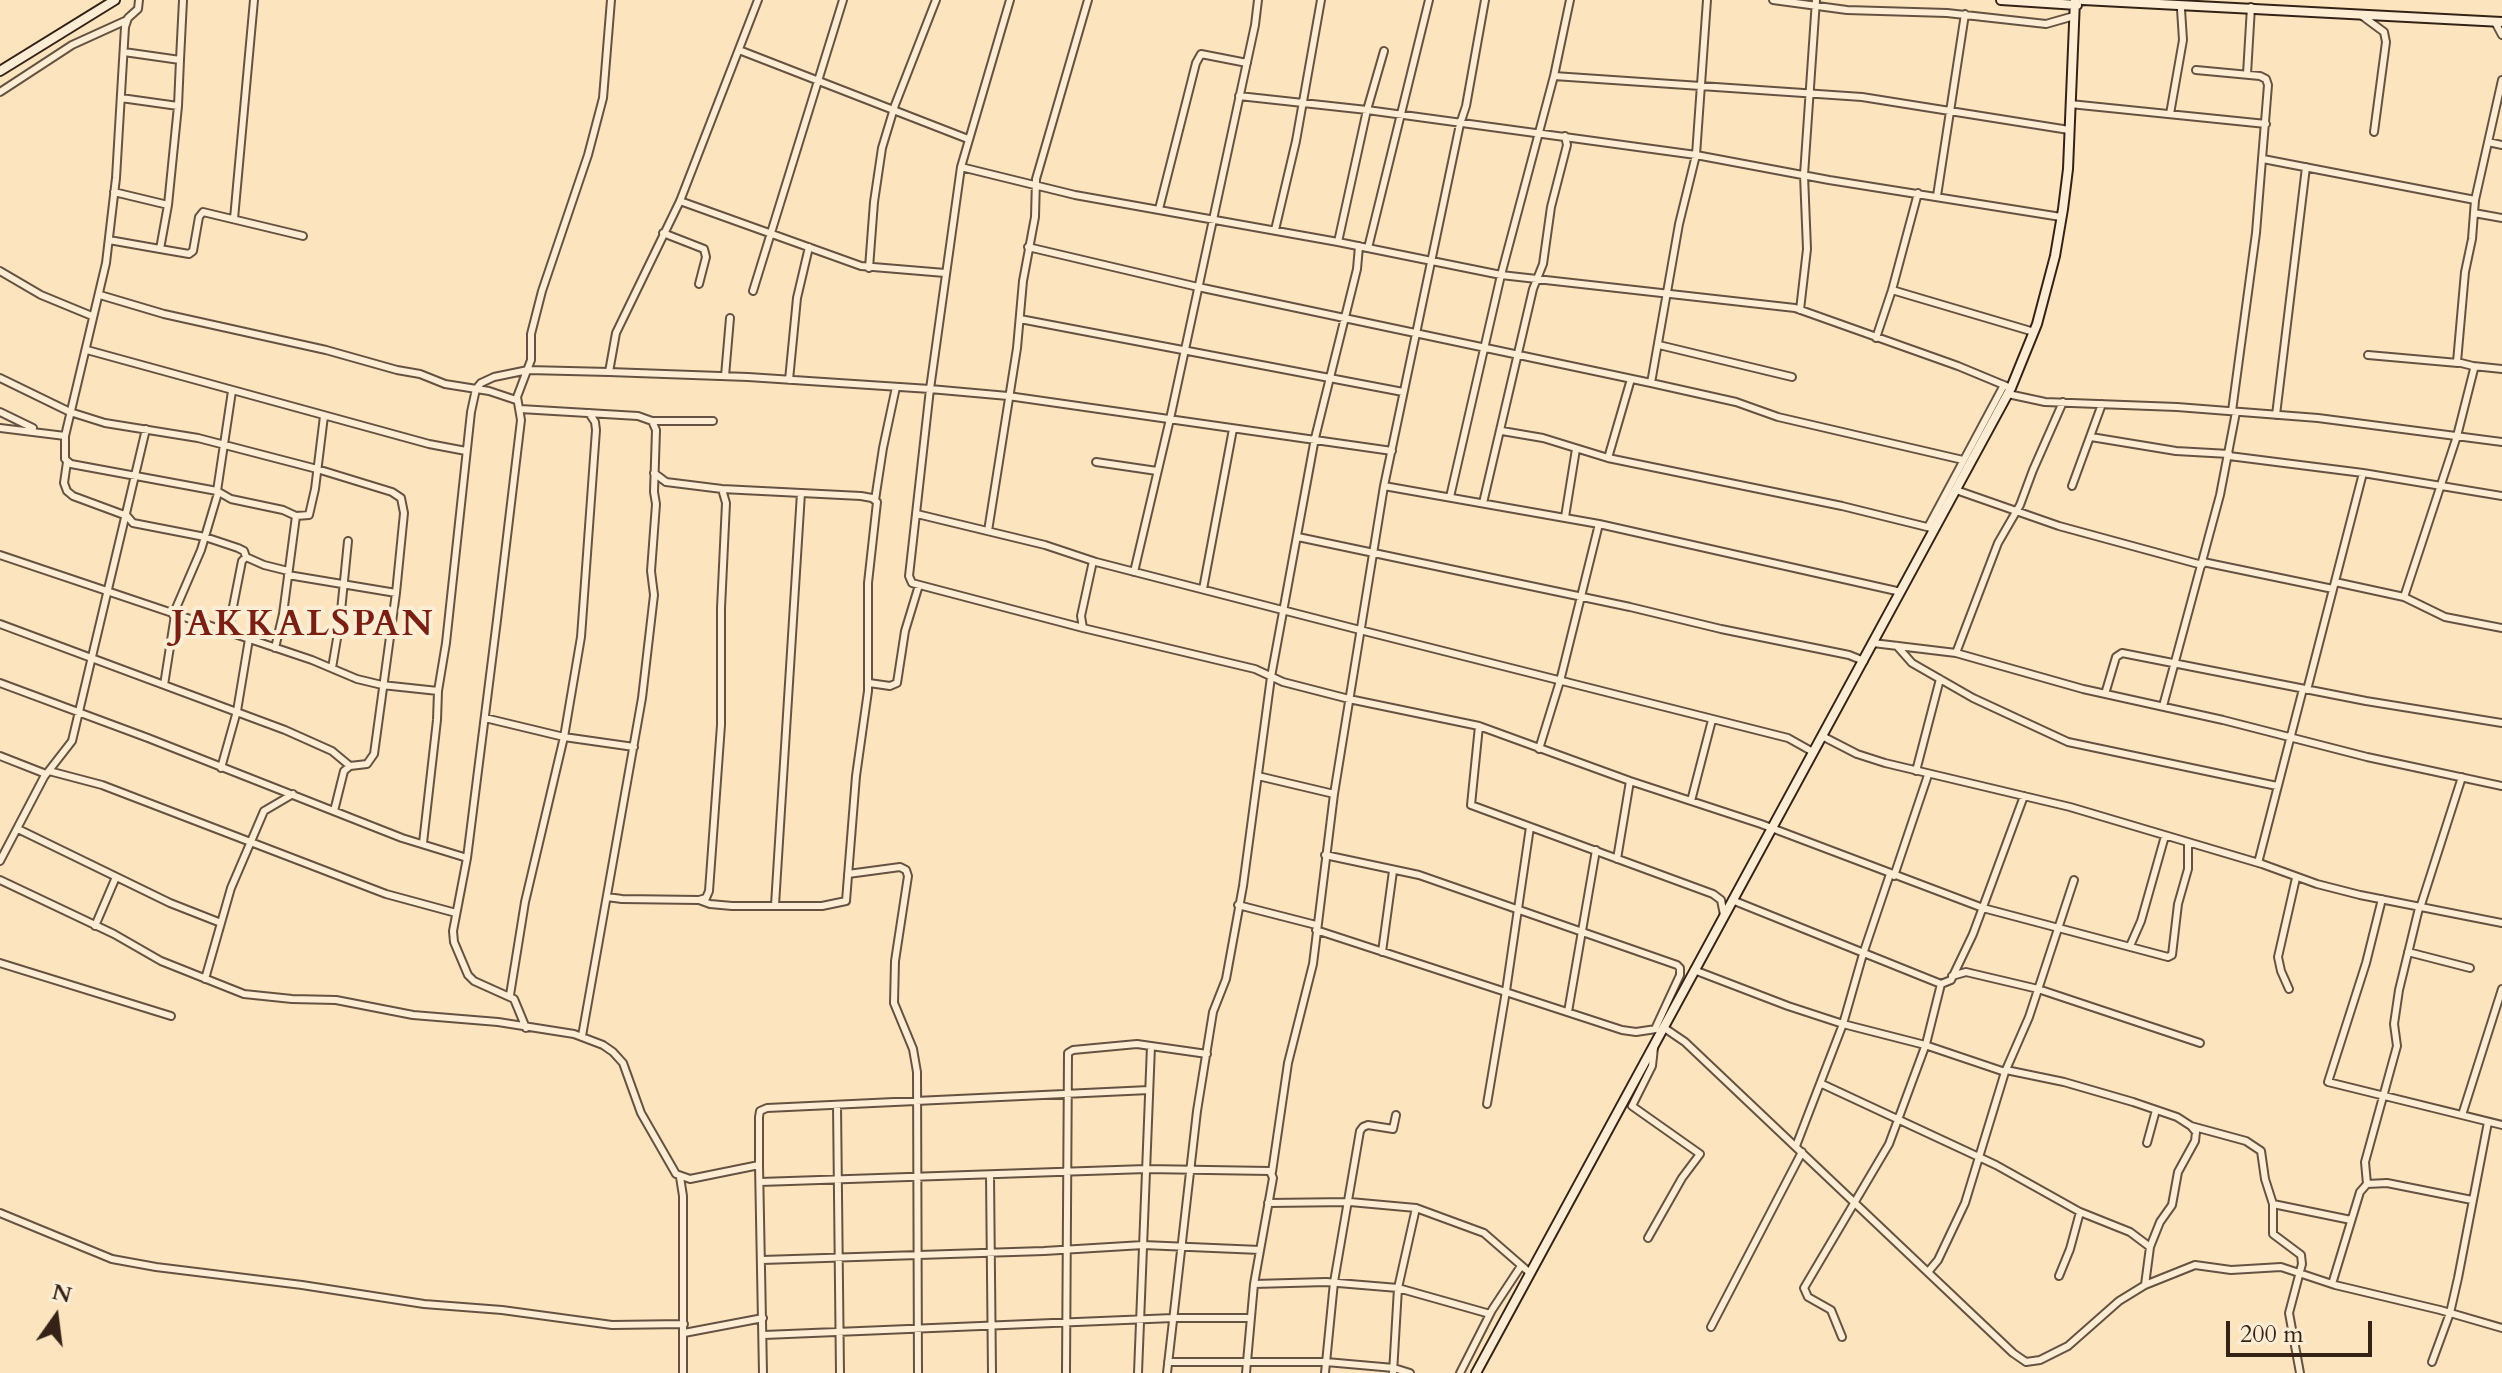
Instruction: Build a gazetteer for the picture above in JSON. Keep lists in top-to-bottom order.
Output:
{
  "districts": ["JAKKALSPAN"],
  "scale_bar": "200 m",
  "north": "top"
}
